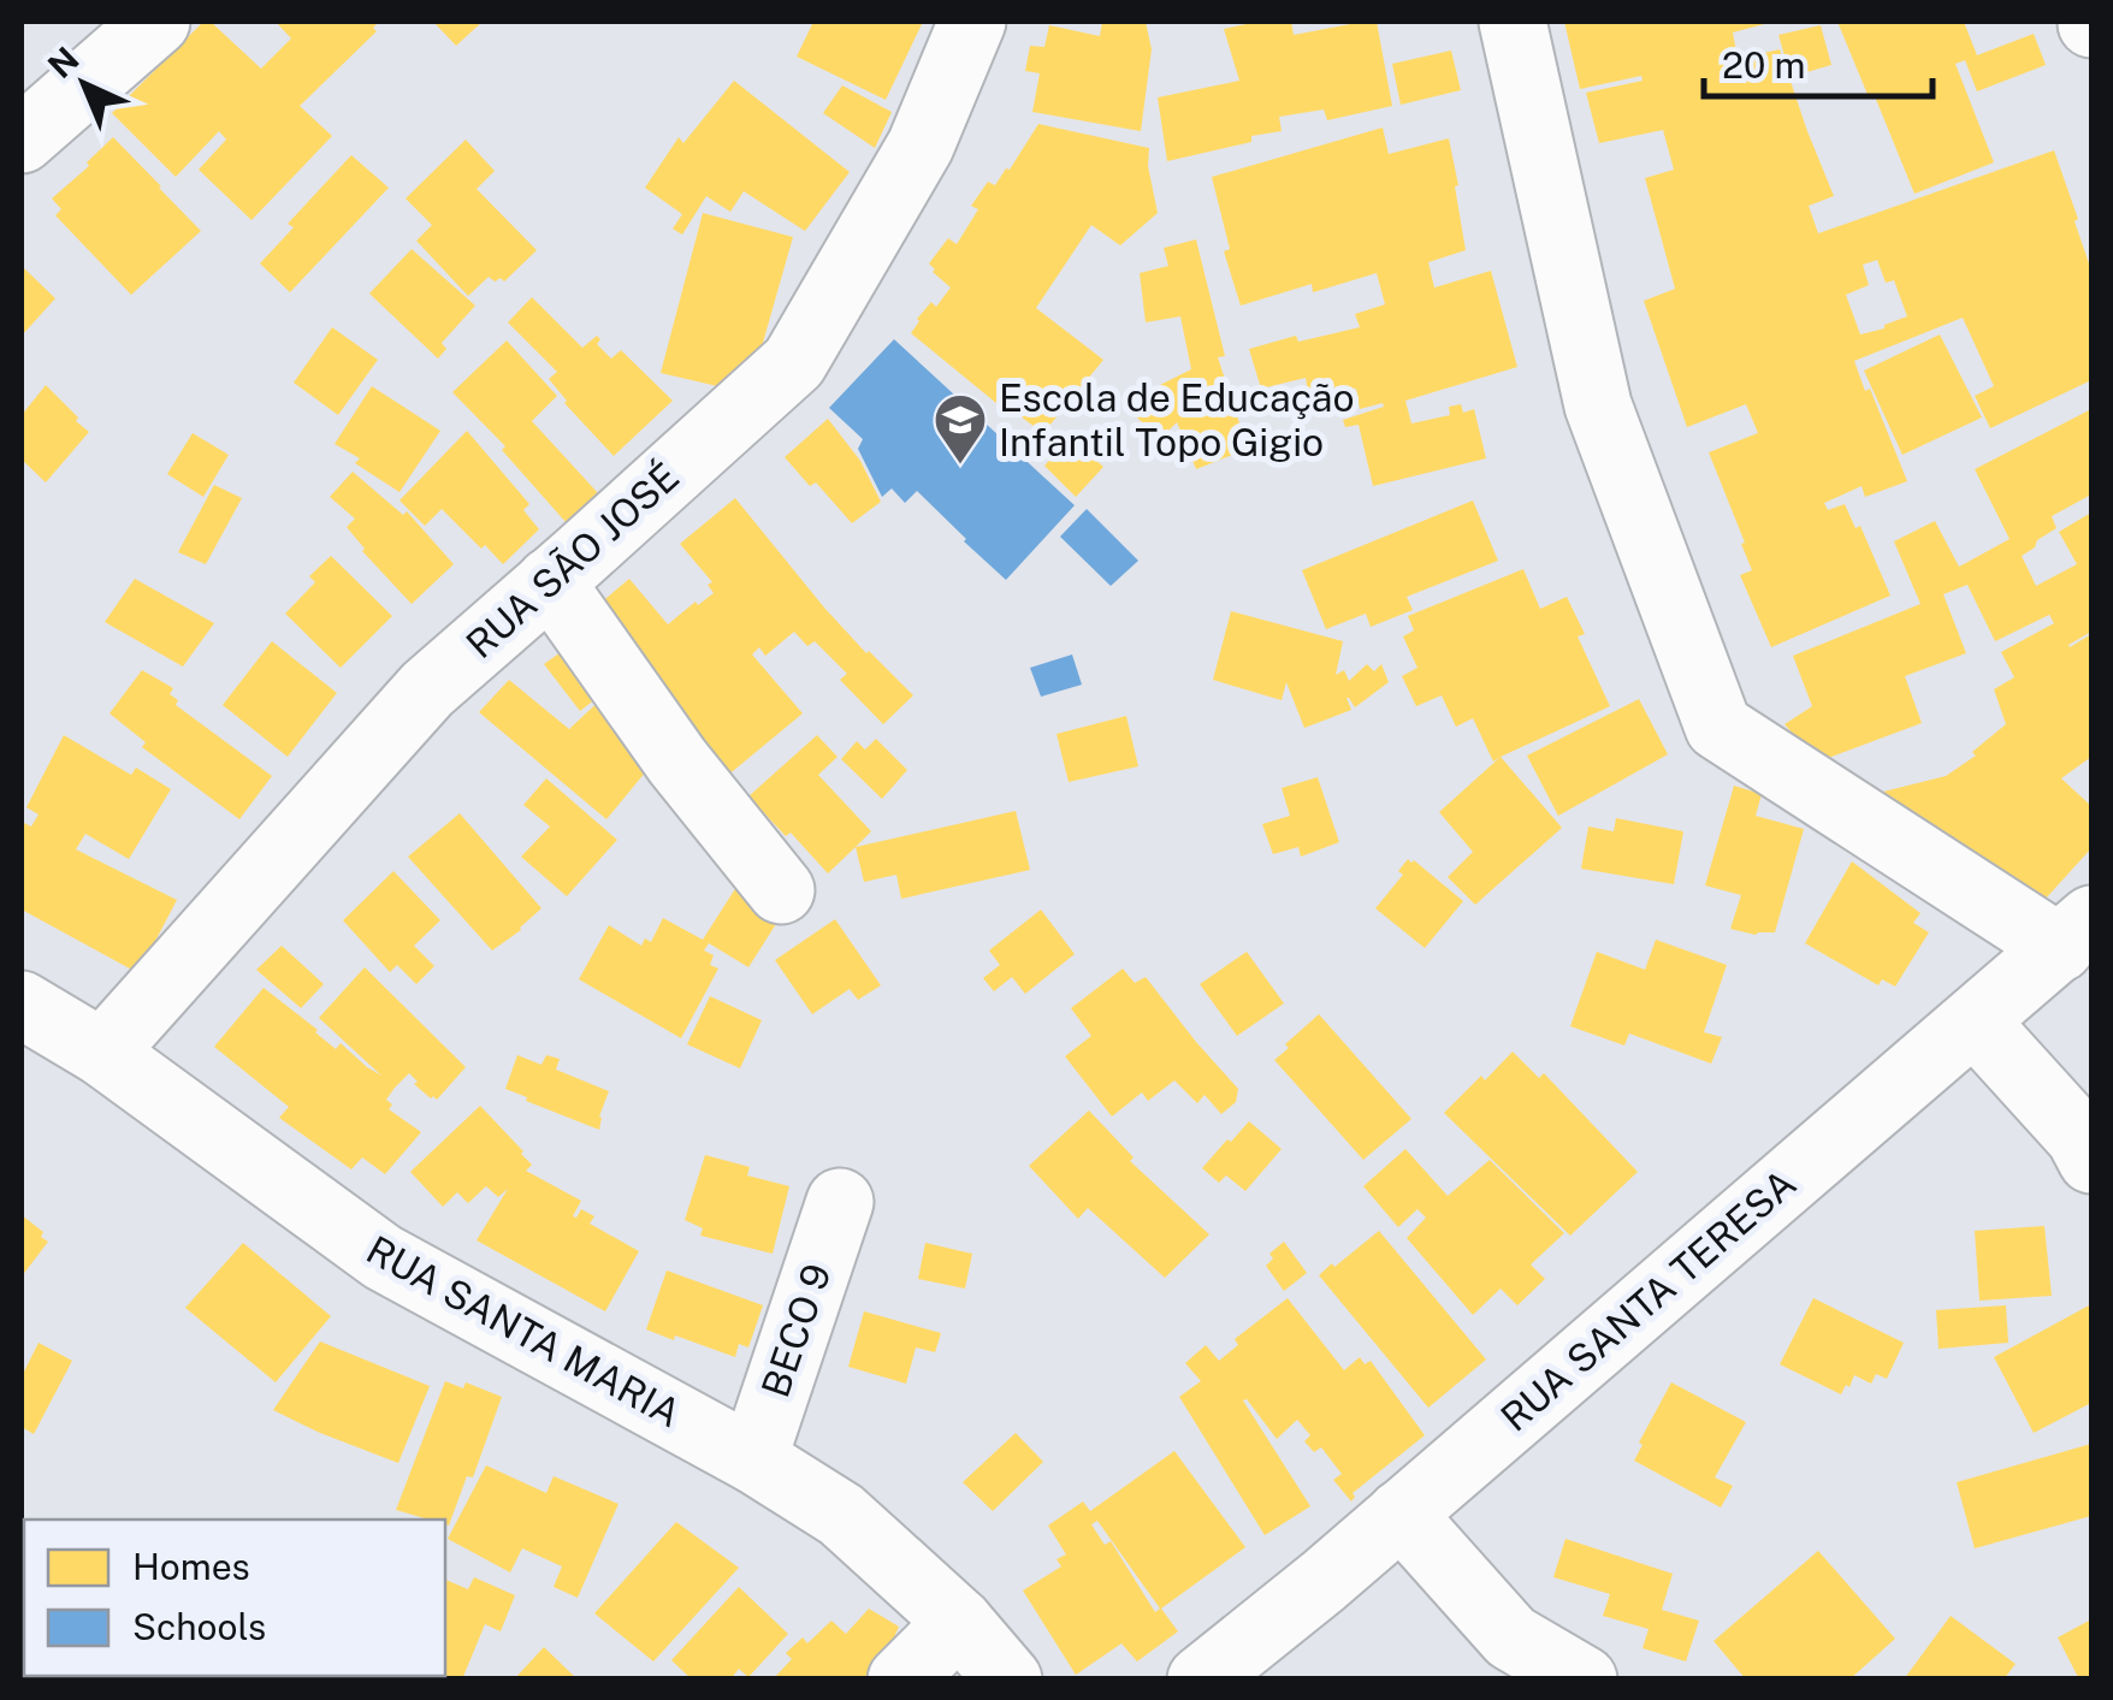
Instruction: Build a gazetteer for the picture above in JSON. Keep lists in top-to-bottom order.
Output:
{
  "streets": {
    "street": [
      "RUA SÃO JOSÉ",
      "RUA SANTA TERESA",
      "BECO 9",
      "RUA SANTA MARIA"
    ]
  },
  "crossings": [
    ["RUA SÃO JOSÉ", "RUA SANTA MARIA"],
    ["BECO 9", "RUA SANTA MARIA"]
  ],
  "places": {
    "school or university": ["Escola de Educação Infantil Topo Gigio"]
  },
  "legend": ["Homes", "Schools"],
  "scale_bar": "20 m",
  "north": "top left"
}
